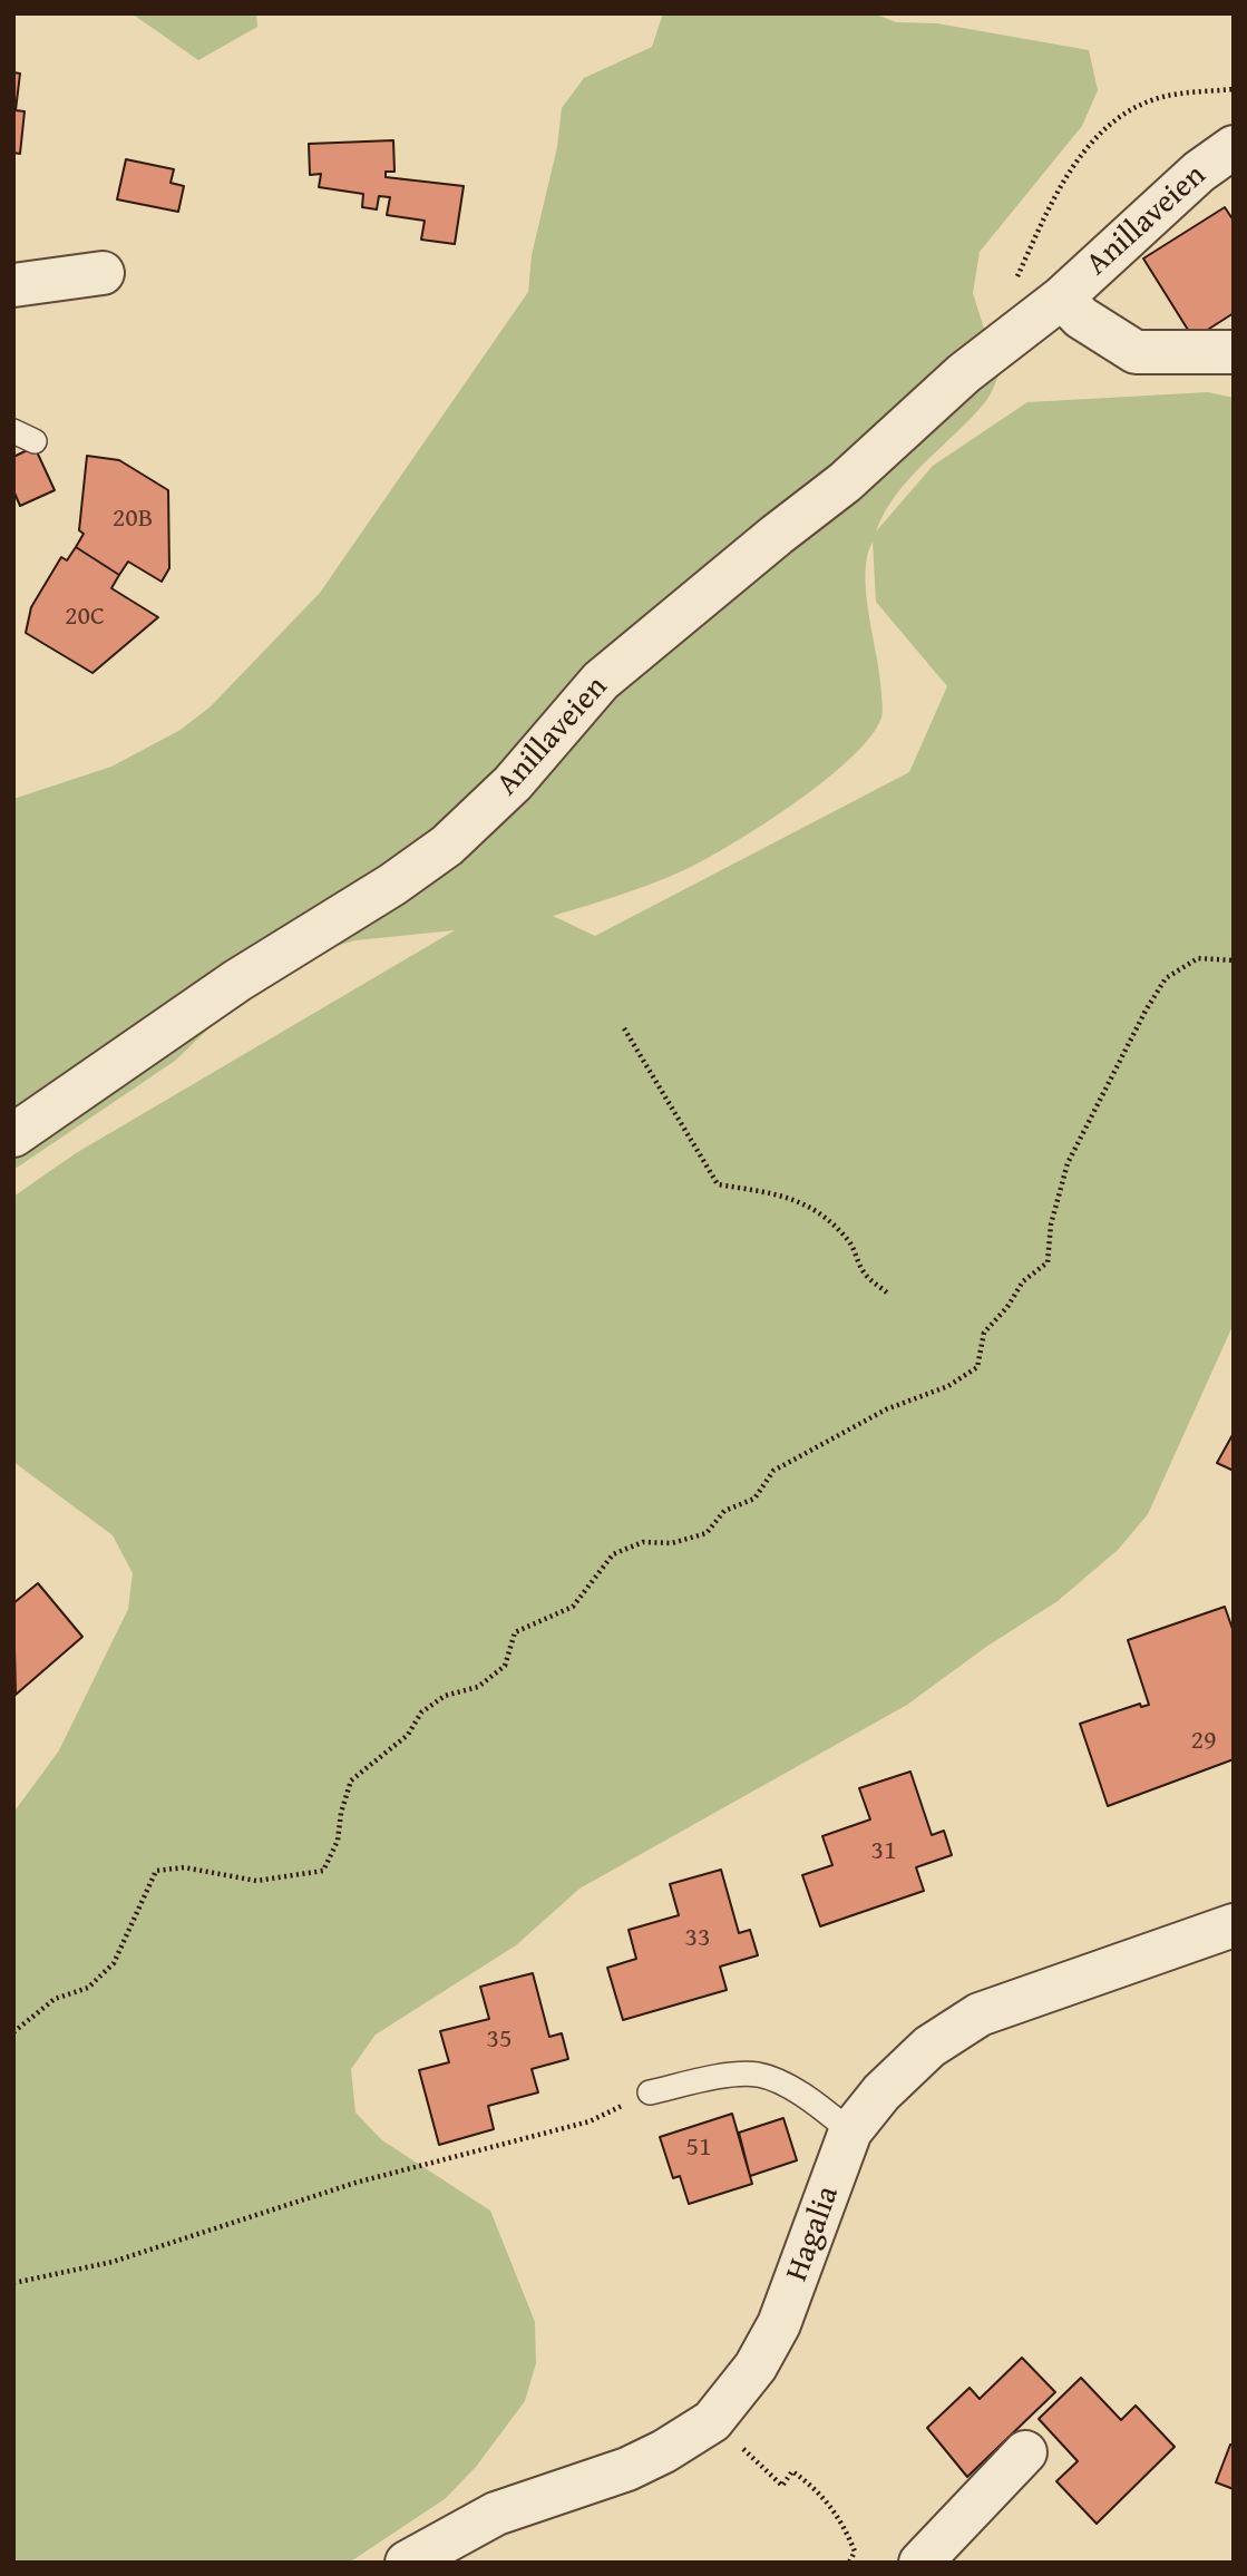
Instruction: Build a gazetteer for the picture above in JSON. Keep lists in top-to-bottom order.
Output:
{
  "streets": {
    "street": ["Anillaveien", "Hagalia"]
  },
  "house_numbers": [
    "20B",
    "20C",
    "29",
    "31",
    "33",
    "35",
    "51"
  ]
}
